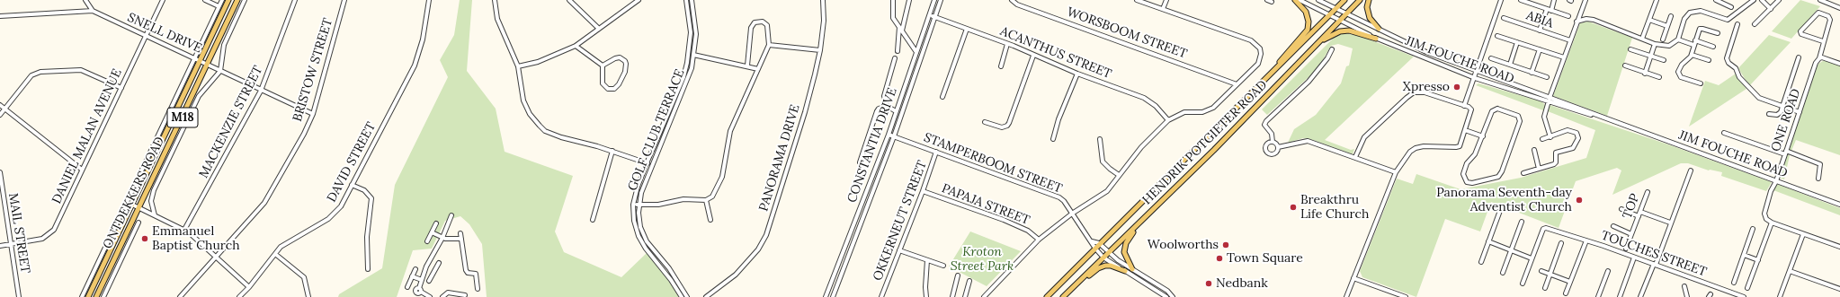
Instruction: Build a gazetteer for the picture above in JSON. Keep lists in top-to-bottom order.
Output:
{
  "streets": {
    "main road": ["M18", "HENDRIK POTGIETER ROAD", "ONTDEKKERS ROAD"],
    "street": [
      "ABIA",
      "SNELL DRIVE",
      "WORSBOOM STREET",
      "ACANTHUS STREET",
      "JIM FOUCHE ROAD",
      "BRISTOW STREET",
      "ONE ROAD",
      "MACKENZIE STREET",
      "GOLF CLUB TERRACE",
      "DANIEL MALAN AVENUE",
      "CONSTANTIA DRIVE",
      "PANORAMA DRIVE",
      "DAVID STREET",
      "STAMPERBOOM STREET",
      "PAPAJA STREET",
      "TOP",
      "OKKERNEUT STREET",
      "MAIL STREET",
      "TOUCHES STREET"
    ]
  },
  "crossings": [
    ["SNELL DRIVE", "BRISTOW STREET"],
    ["SNELL DRIVE", "MACKENZIE STREET"],
    ["SNELL DRIVE", "DANIEL MALAN AVENUE"],
    ["SNELL DRIVE", "ONTDEKKERS ROAD"],
    ["ACANTHUS STREET", "CONSTANTIA DRIVE"],
    ["JIM FOUCHE ROAD", "ONE ROAD"],
    ["JIM FOUCHE ROAD", "HENDRIK POTGIETER ROAD"],
    ["DANIEL MALAN AVENUE", "MAIL STREET"],
    ["HENDRIK POTGIETER ROAD", "STAMPERBOOM STREET"],
    ["CONSTANTIA DRIVE", "STAMPERBOOM STREET"],
    ["STAMPERBOOM STREET", "OKKERNEUT STREET"],
    ["PAPAJA STREET", "OKKERNEUT STREET"]
  ],
  "parks": ["Kroton Street Park"],
  "places": [
    "Xpresso",
    "Panorama Seventh-day Adventist Church",
    "Breakthru Life Church",
    "Emmanuel Baptist Church",
    "Woolworths",
    "Town Square",
    "Nedbank"
  ]
}
